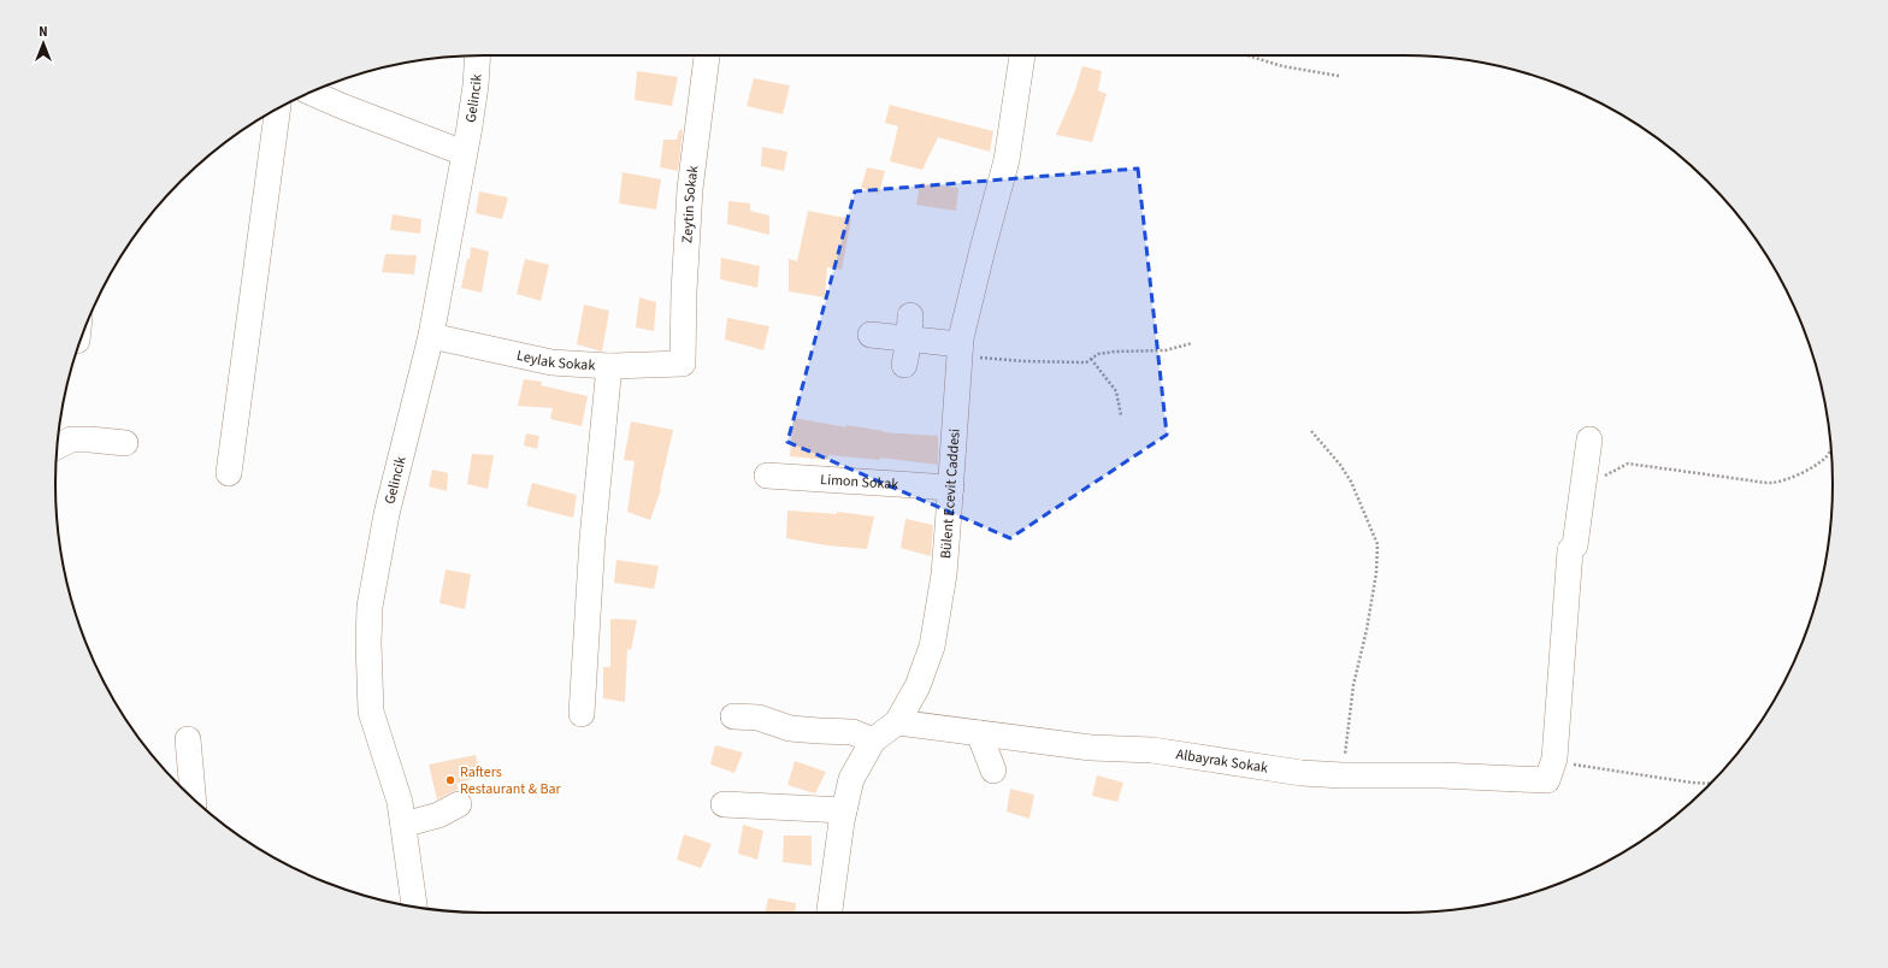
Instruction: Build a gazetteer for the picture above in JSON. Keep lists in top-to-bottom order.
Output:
{
  "streets": {
    "street": [
      "Gelincik",
      "Zeytin Sokak",
      "Leylak Sokak",
      "Limon Sokak",
      "Bülent Ecevit Caddesi",
      "Albayrak Sokak"
    ]
  },
  "crossings": [
    ["Gelincik", "Leylak Sokak"],
    ["Zeytin Sokak", "Leylak Sokak"],
    ["Limon Sokak", "Bülent Ecevit Caddesi"],
    ["Bülent Ecevit Caddesi", "Albayrak Sokak"]
  ],
  "places": ["Rafters Restaurant & Bar"],
  "north": "top"
}
